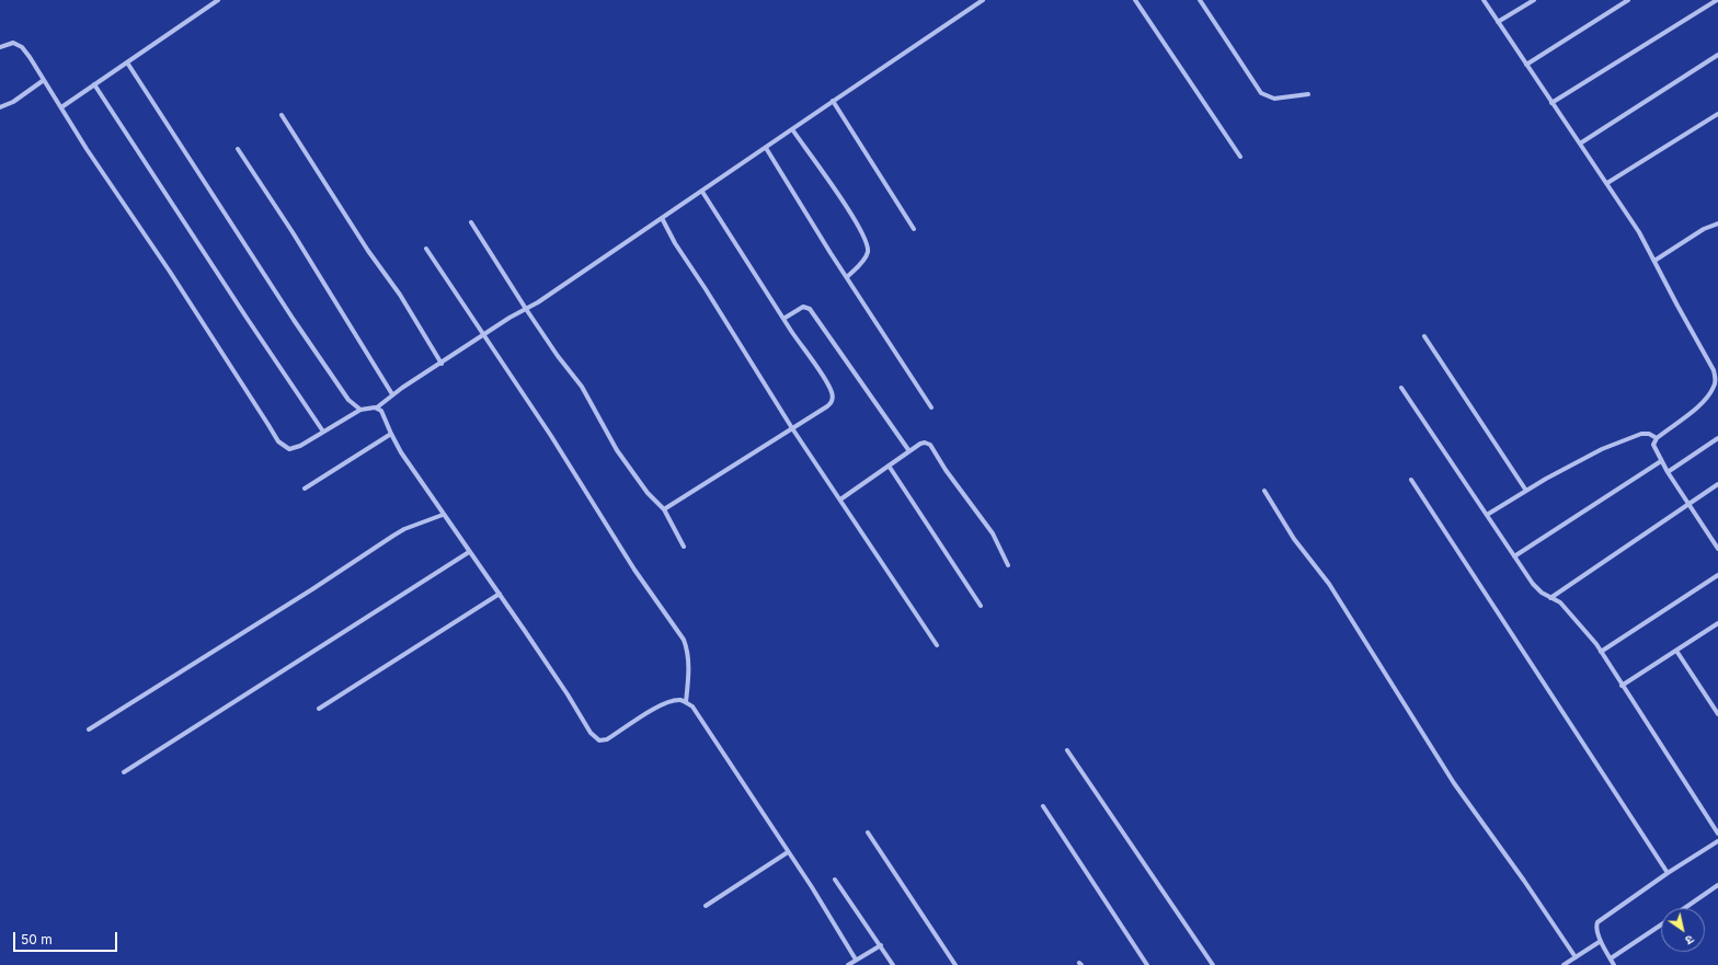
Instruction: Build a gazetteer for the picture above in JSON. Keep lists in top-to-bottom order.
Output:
{
  "scale_bar": "50 m",
  "north": "bottom right"
}
